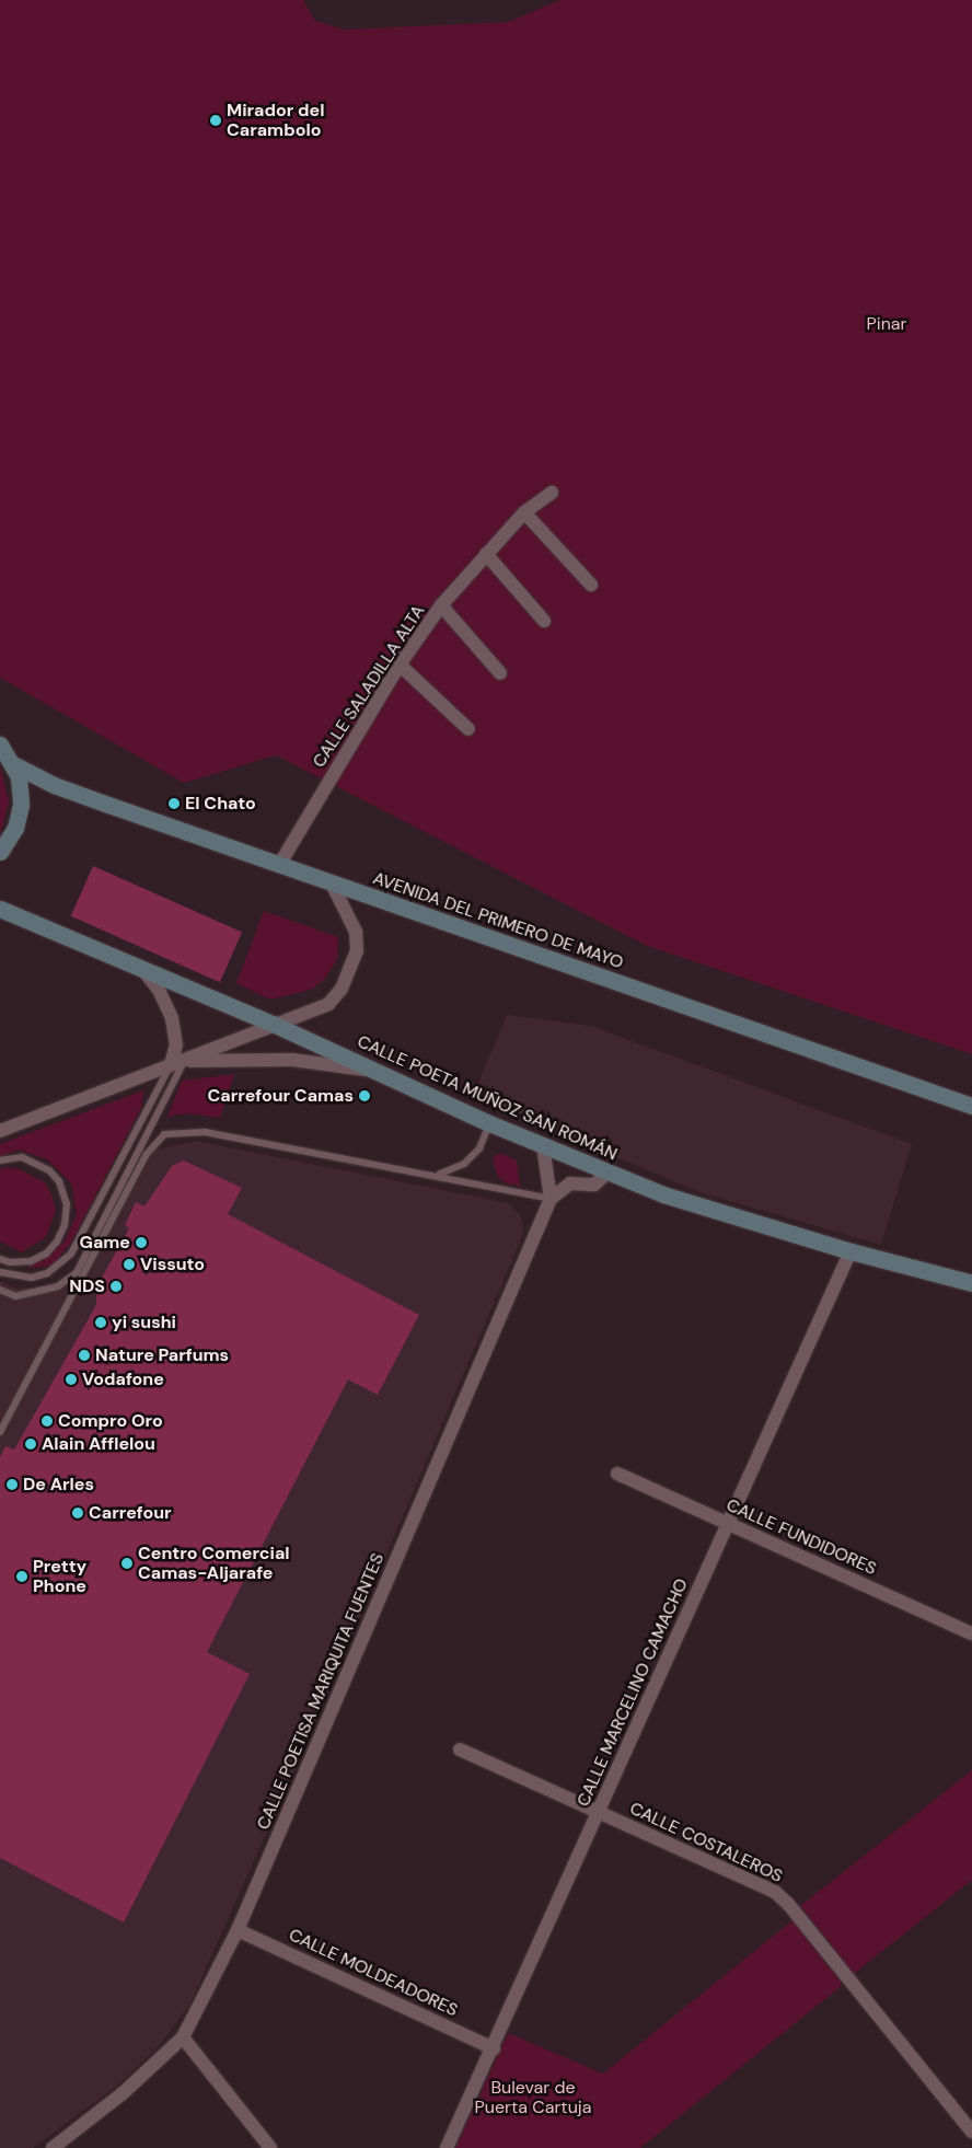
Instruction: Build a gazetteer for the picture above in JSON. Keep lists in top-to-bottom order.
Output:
{
  "streets": {
    "main road": ["AVENIDA DEL PRIMERO DE MAYO", "CALLE POETA MUÑOZ SAN ROMÁN"],
    "street": [
      "CALLE SALADILLA ALTA",
      "CALLE FUNDIDORES",
      "CALLE POETISA MARIQUITA FUENTES",
      "CALLE MARCELINO CAMACHO",
      "CALLE COSTALEROS",
      "CALLE MOLDEADORES"
    ]
  },
  "crossings": [
    ["CALLE SALADILLA ALTA", "AVENIDA DEL PRIMERO DE MAYO"],
    ["CALLE POETA MUÑOZ SAN ROMÁN", "CALLE MARCELINO CAMACHO"],
    ["CALLE FUNDIDORES", "CALLE MARCELINO CAMACHO"],
    ["CALLE POETISA MARIQUITA FUENTES", "CALLE MOLDEADORES"],
    ["CALLE MARCELINO CAMACHO", "CALLE COSTALEROS"],
    ["CALLE MARCELINO CAMACHO", "CALLE MOLDEADORES"]
  ],
  "parks": ["Pinar", "Bulevar de Puerta Cartuja"],
  "places": [
    "Mirador del Carambolo",
    "El Chato",
    "Carrefour Camas",
    "Game",
    "Vissuto",
    "NDS",
    "yi sushi",
    "Nature Parfums",
    "Vodafone",
    "Compro Oro",
    "Alain Afflelou",
    "De Arles",
    "Carrefour",
    "Centro Comercial Camas-Aljarafe",
    "Pretty Phone"
  ]
}
